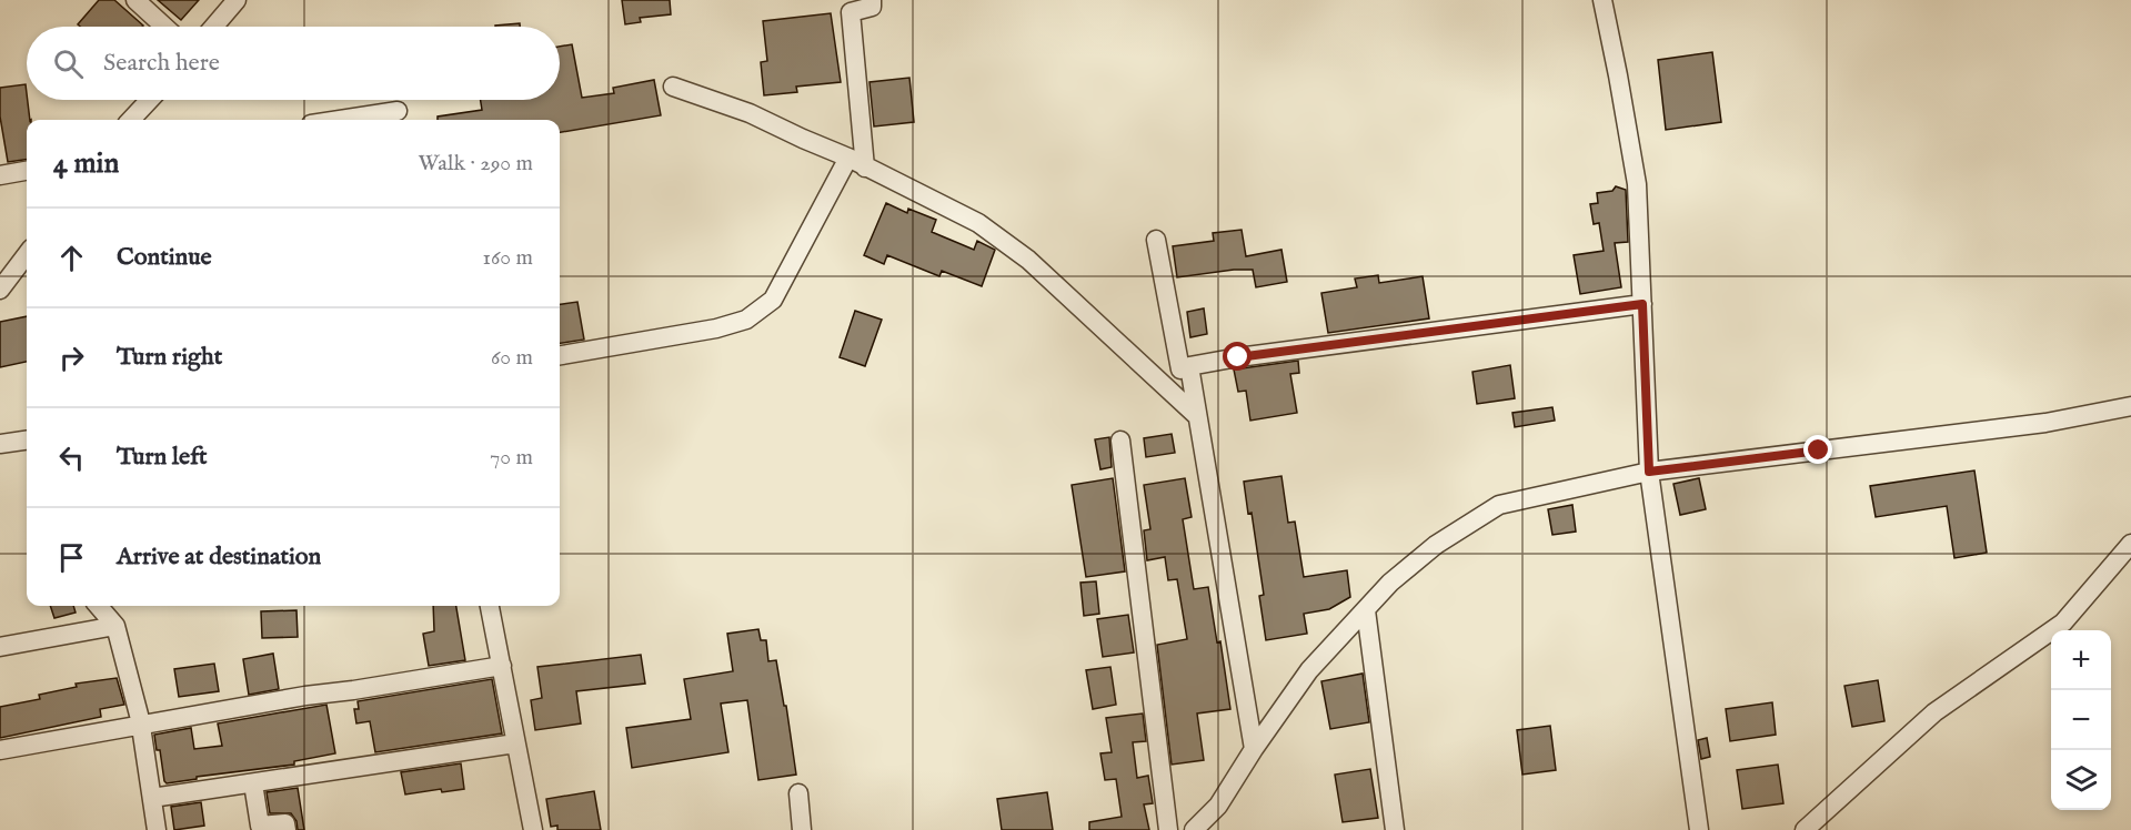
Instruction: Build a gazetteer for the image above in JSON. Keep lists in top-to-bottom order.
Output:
{
  "page": {
    "search": "Search here",
    "heading": ["4 min", "Walk · 290 m"],
    "list": [
      ["Continue", "160 m"],
      ["Turn right", "60 m"],
      ["Turn left", "70 m"],
      "Arrive at destination"
    ],
    "map_buttons": ["+", "−"]
  }
}
